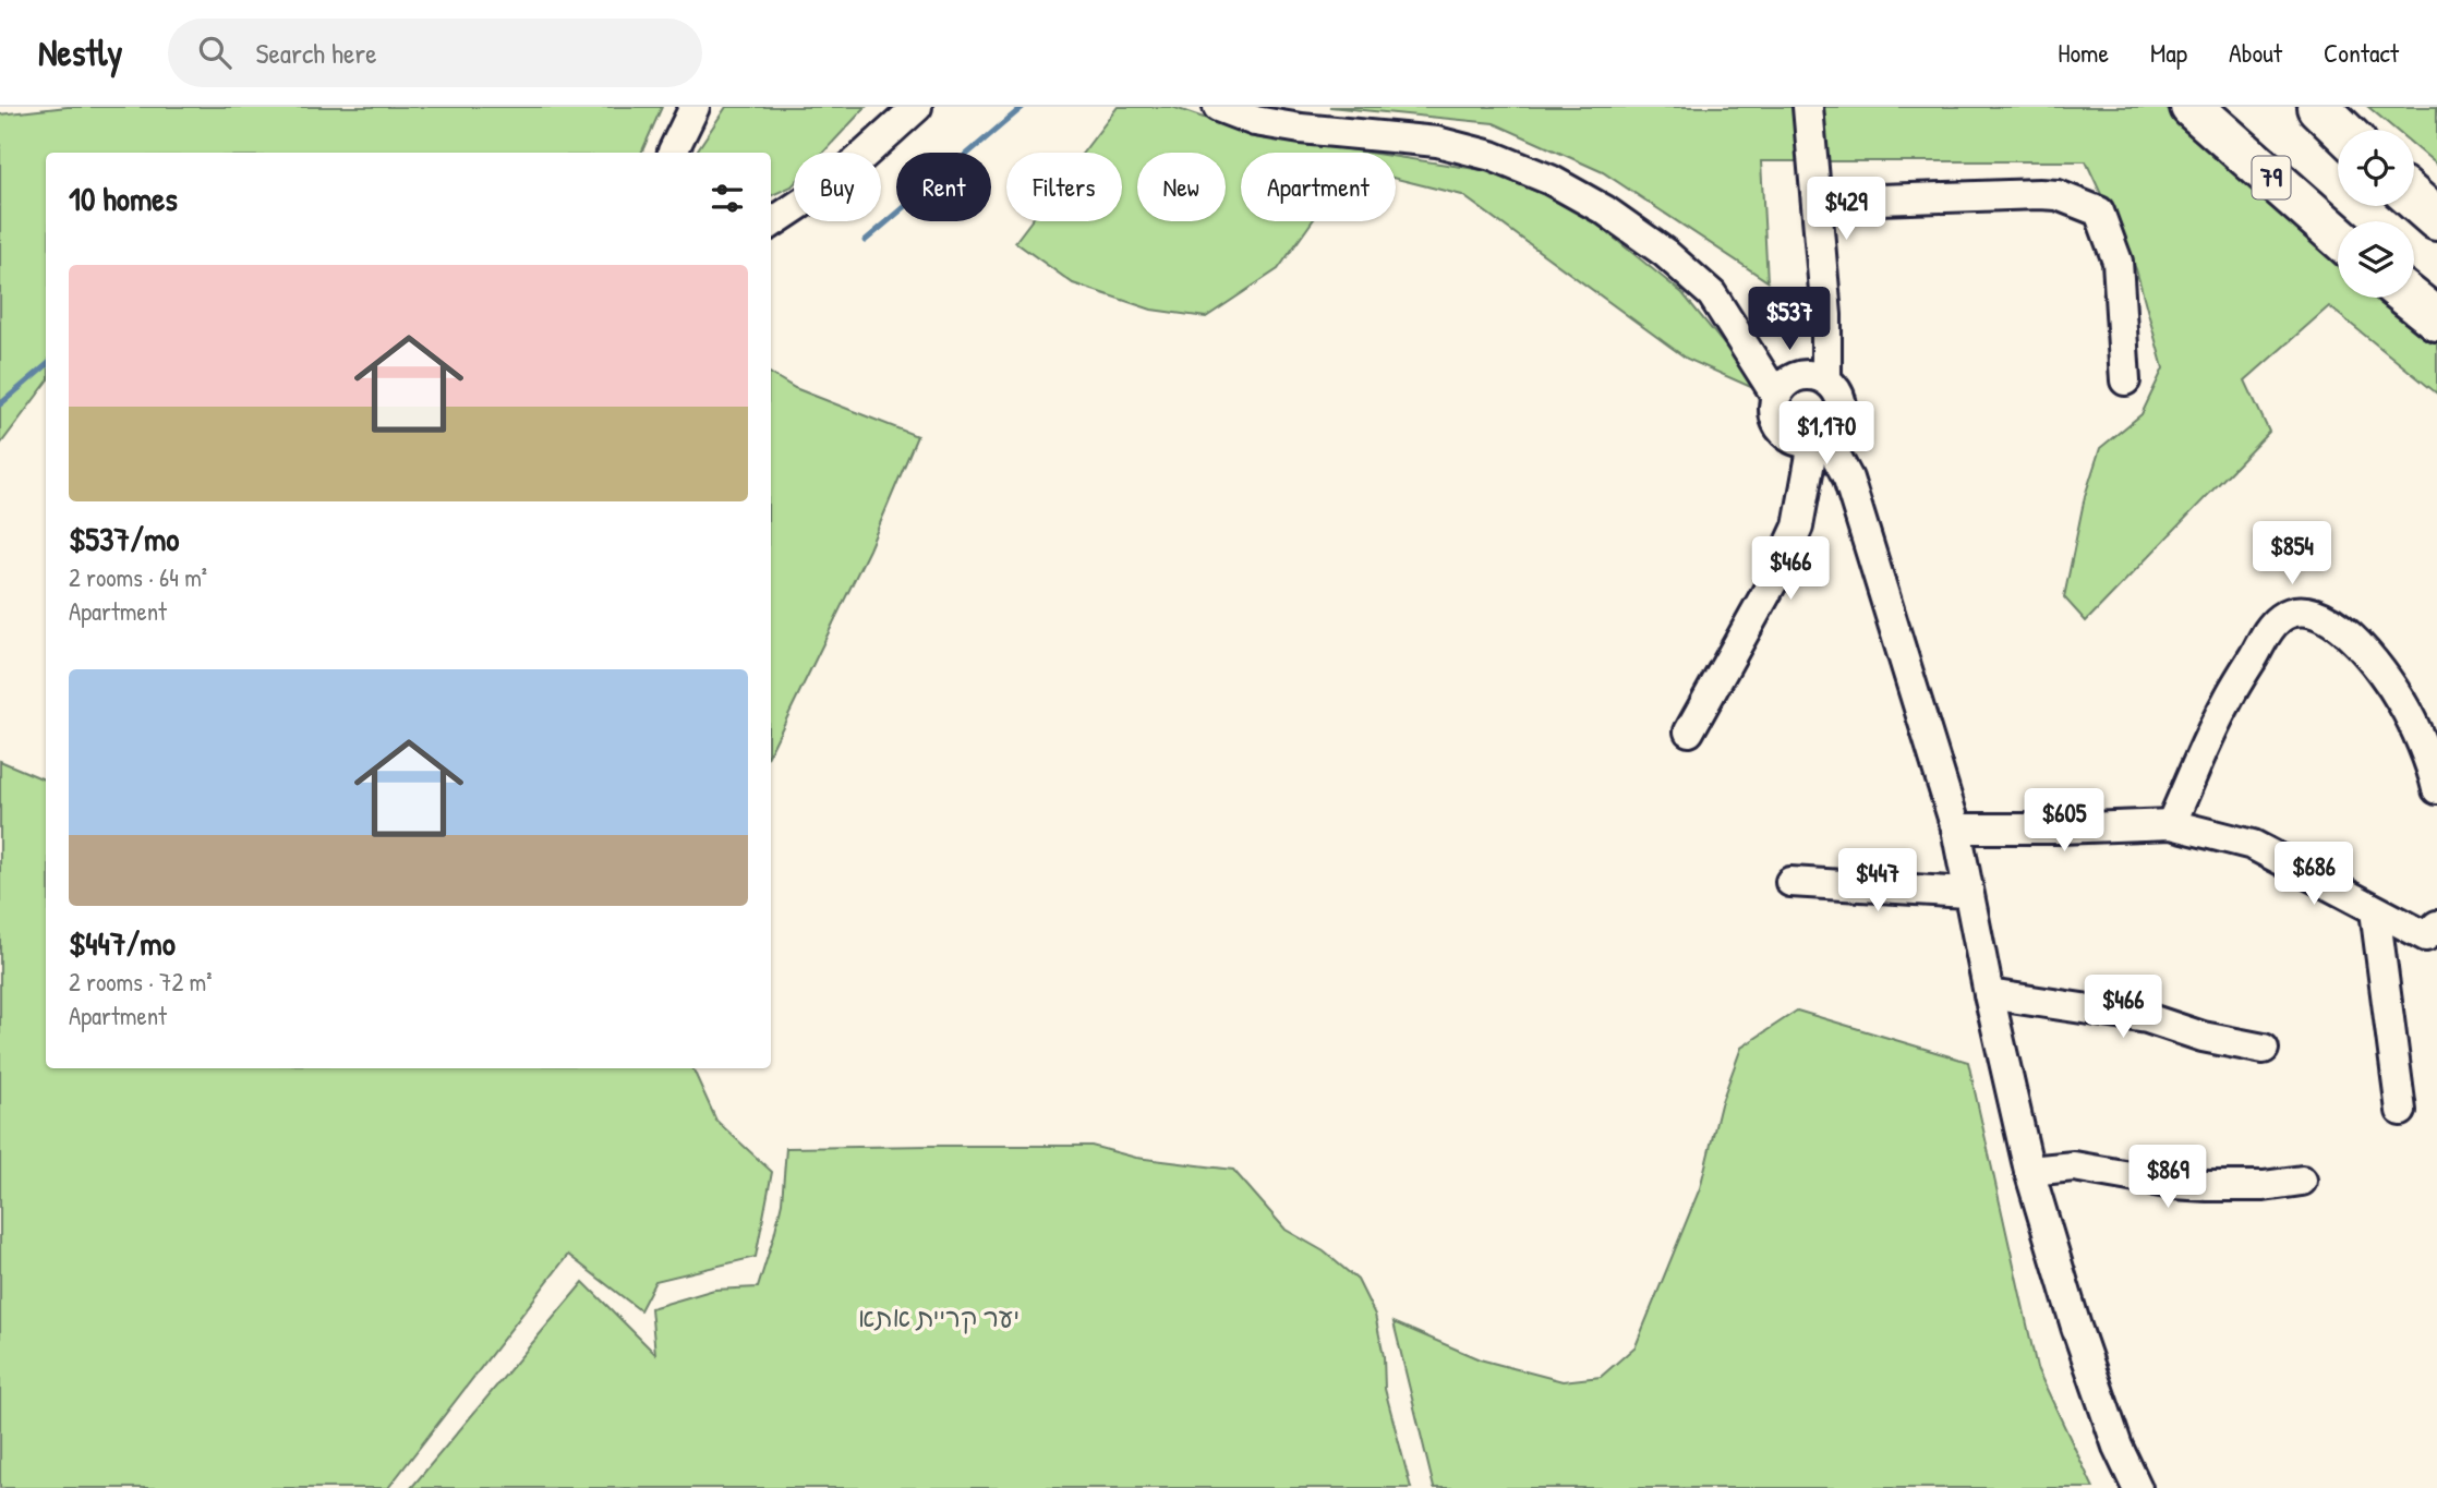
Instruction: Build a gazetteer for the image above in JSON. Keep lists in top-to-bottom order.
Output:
{
  "streets": {
    "highway": ["79"]
  },
  "parks": ["יער קריית אתא"],
  "page": {
    "header": "Nestly",
    "search": "Search here",
    "nav": [
      "Home",
      "Map",
      "About",
      "Contact"
    ],
    "chip": [
      "Buy",
      "Rent",
      "Filters",
      "New",
      "Apartment"
    ],
    "heading": "10 homes",
    "price": [
      "$429",
      "$537",
      "$1,170",
      "$854",
      "$466",
      "$605",
      "$686",
      "$447",
      "$466",
      "$869"
    ],
    "list": [
      {
        "name": "$537/mo",
        "note": "2 rooms · 64 m² · Apartment"
      },
      {
        "name": "$447/mo",
        "note": "2 rooms · 72 m² · Apartment"
      }
    ]
  }
}
